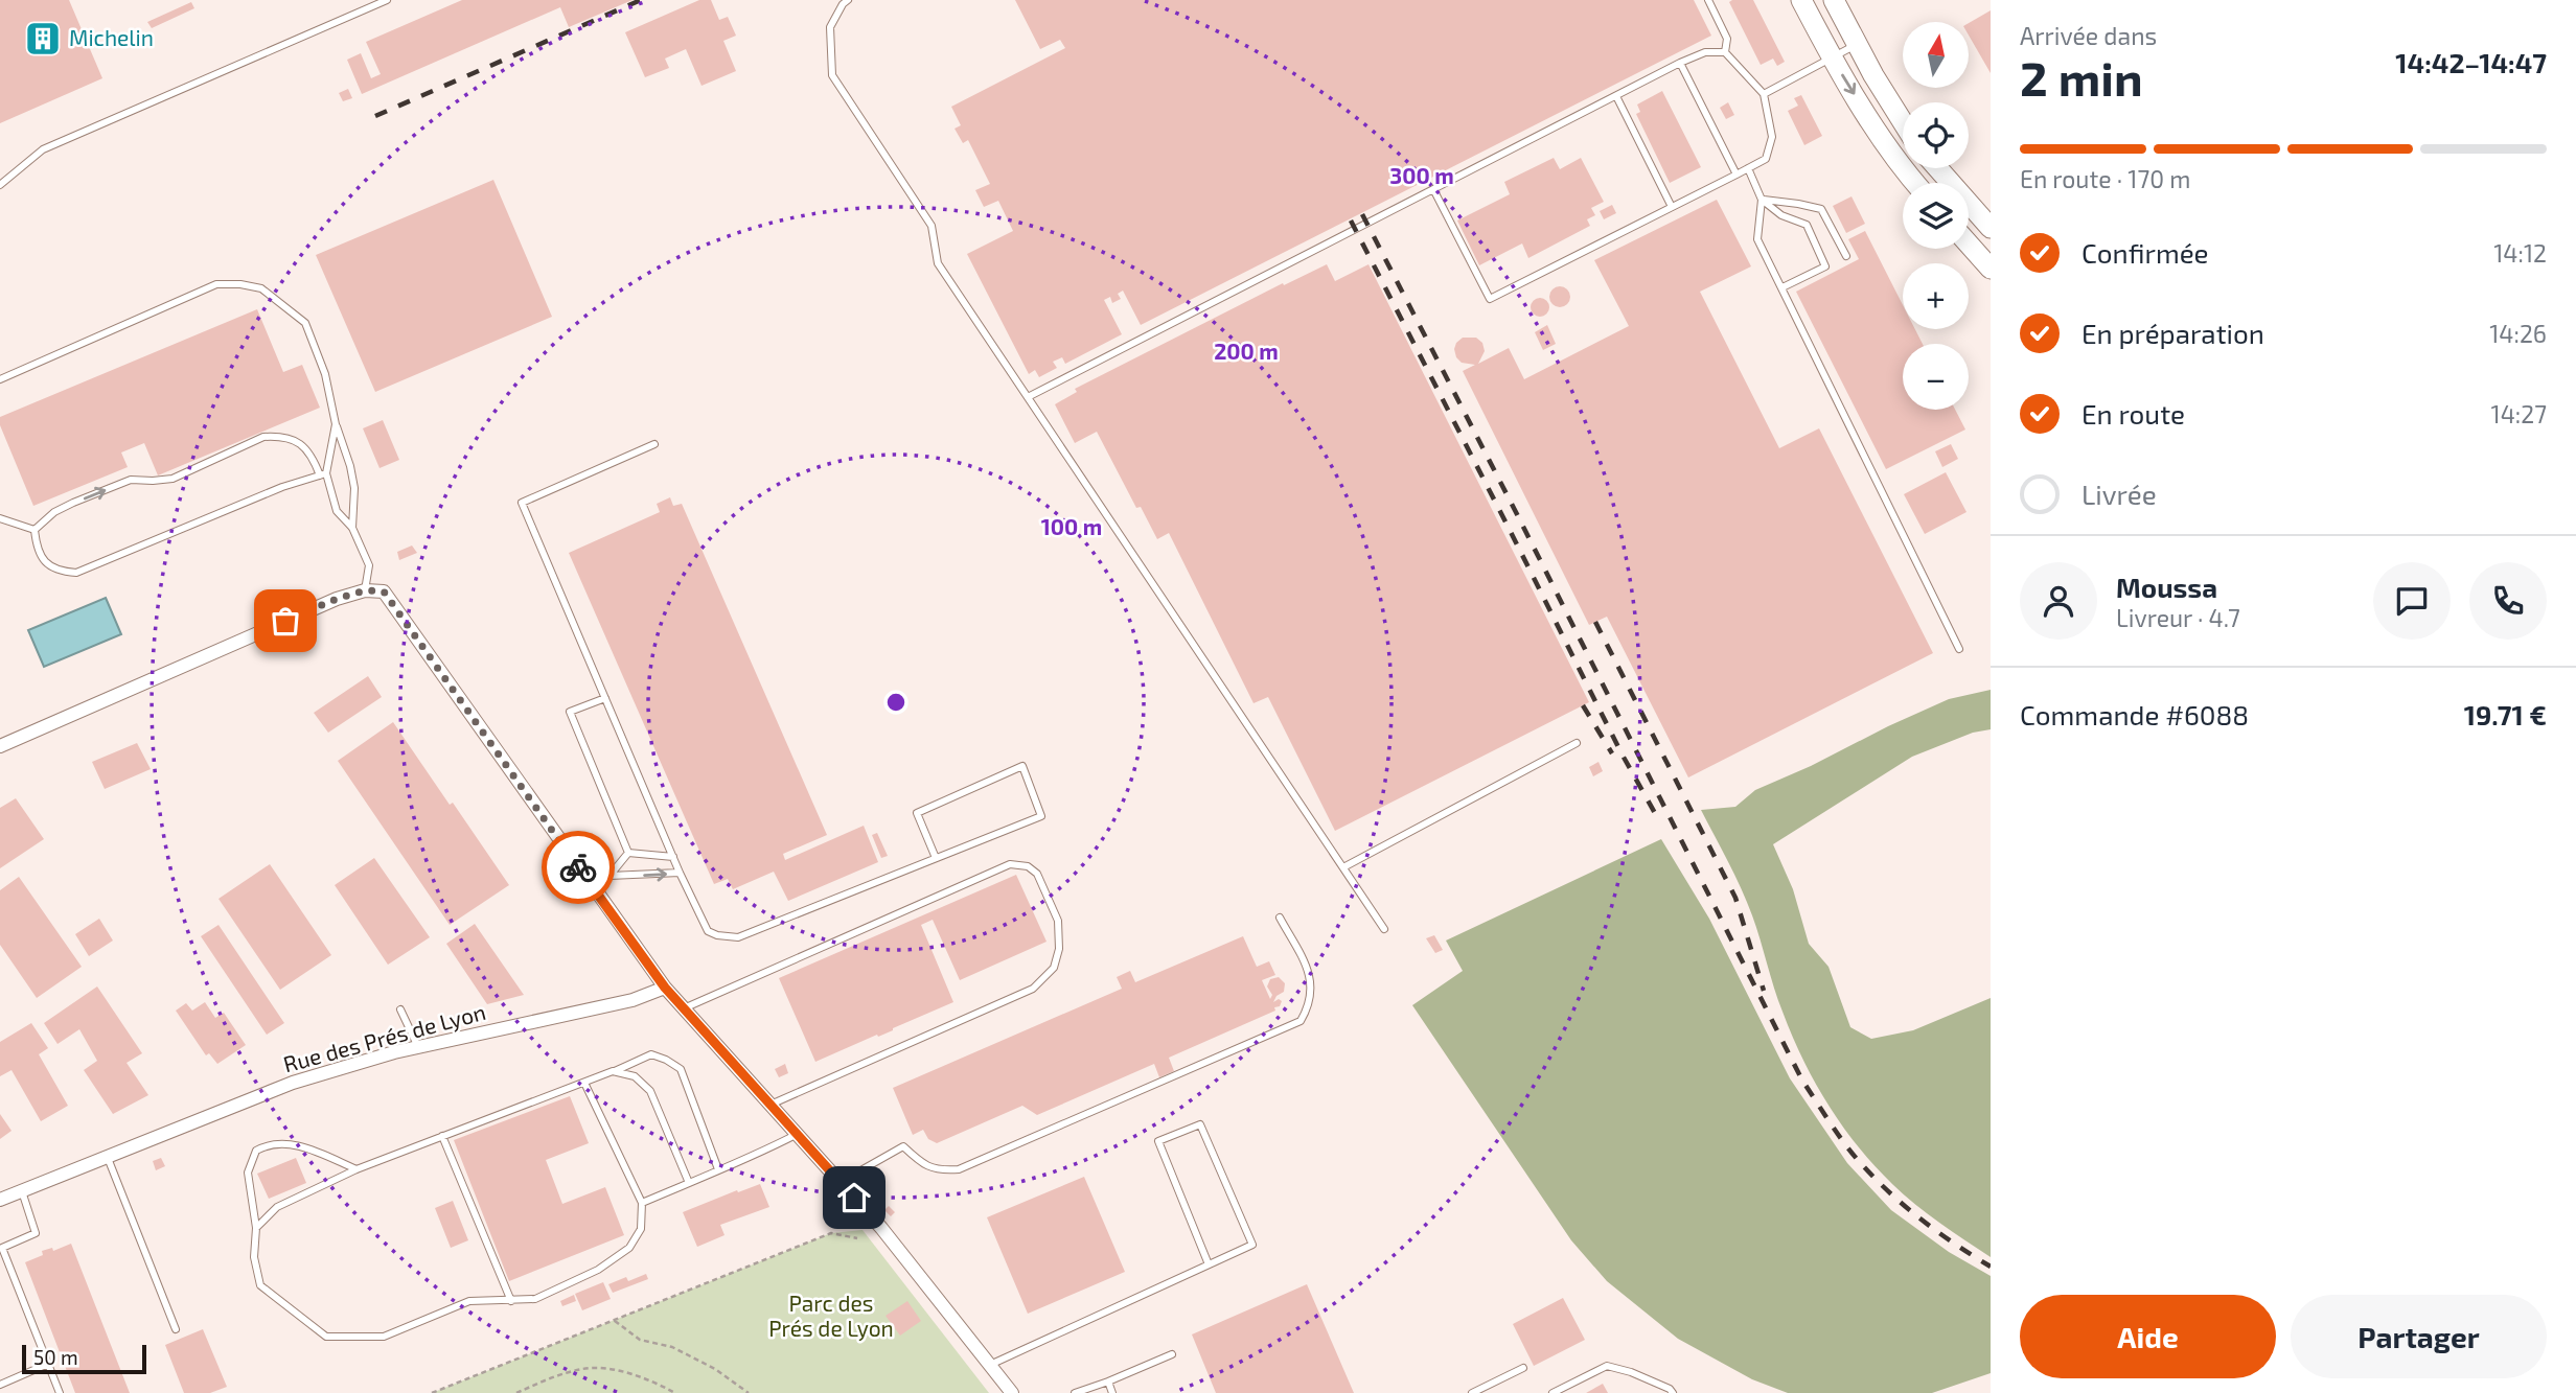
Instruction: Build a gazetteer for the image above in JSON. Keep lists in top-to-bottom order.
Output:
{
  "streets": {
    "street": ["Rue des Prés de Lyon"]
  },
  "parks": ["Parc des Prés de Lyon"],
  "places": {
    "building": ["Michelin"]
  },
  "scale_bar": "50 m",
  "north": "top",
  "page": {
    "heading": ["2 min", "Arrivée dans", "14:42–14:47"],
    "panel": [
      "Moussa",
      "Livreur · 4.7",
      "Commande #6088",
      "19.71 €"
    ],
    "map_buttons": ["+", "−"],
    "bar": "En route · 170 m",
    "list": [
      ["Confirmée", "14:12"],
      ["En préparation", "14:26"],
      ["En route", "14:27"],
      "Livrée"
    ],
    "buttons": ["Aide", "Partager"],
    "scale": "50 m"
  },
  "rings": ["300 m", "200 m", "100 m"]
}
